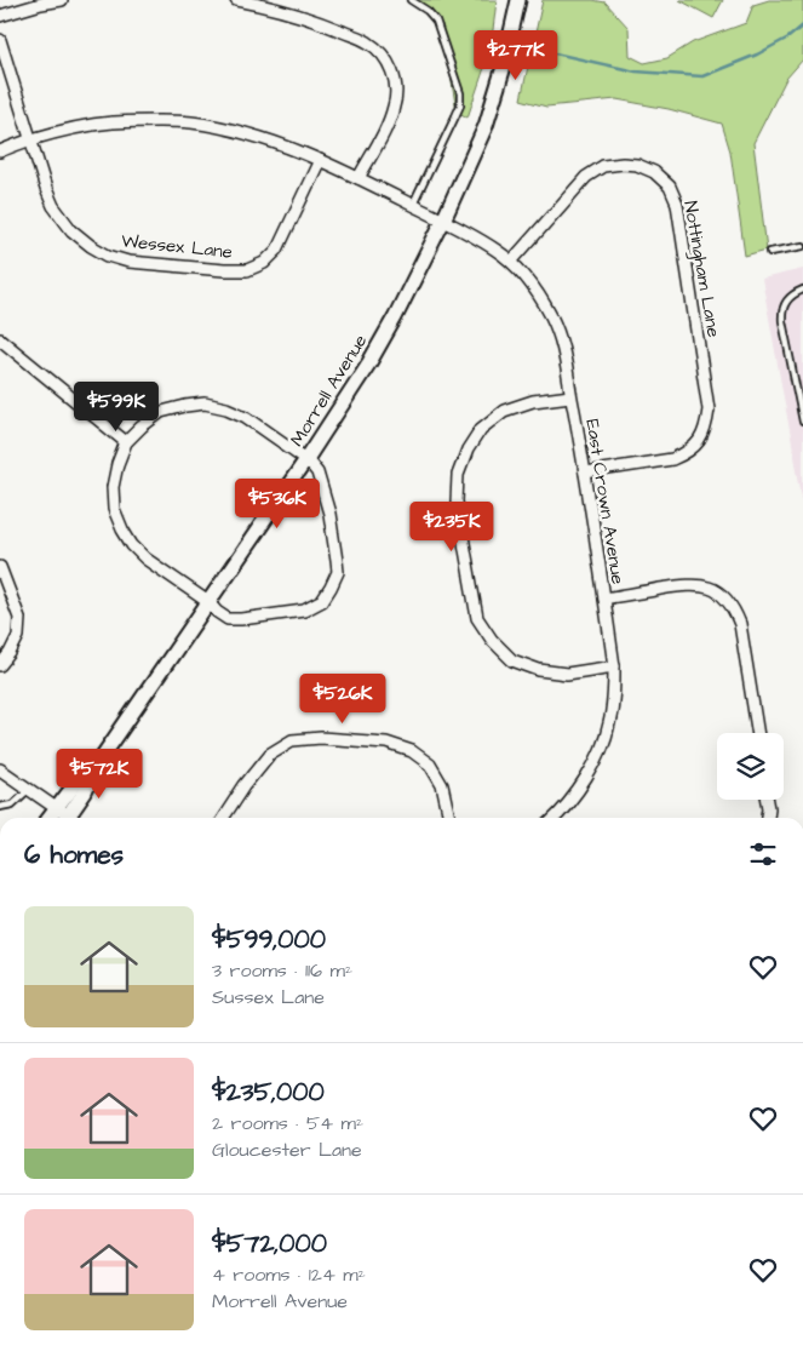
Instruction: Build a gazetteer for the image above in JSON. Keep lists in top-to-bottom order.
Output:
{
  "streets": {
    "street": [
      "Wessex Lane",
      "Nottingham Lane",
      "Morrell Avenue",
      "East Crown Avenue"
    ]
  },
  "crossings": [
    ["Wessex Lane", "East Crown Avenue"],
    ["Nottingham Lane", "East Crown Avenue"],
    ["Morrell Avenue", "East Crown Avenue"]
  ],
  "page": {
    "price": [
      "$277K",
      "$599K",
      "$536K",
      "$235K",
      "$526K",
      "$572K"
    ],
    "heading": "6 homes",
    "list": [
      {
        "name": "$599,000",
        "note": "3 rooms · 116 m² · Sussex Lane"
      },
      {
        "name": "$235,000",
        "note": "2 rooms · 54 m² · Gloucester Lane"
      },
      {
        "name": "$572,000",
        "note": "4 rooms · 124 m² · Morrell Avenue"
      }
    ]
  }
}
